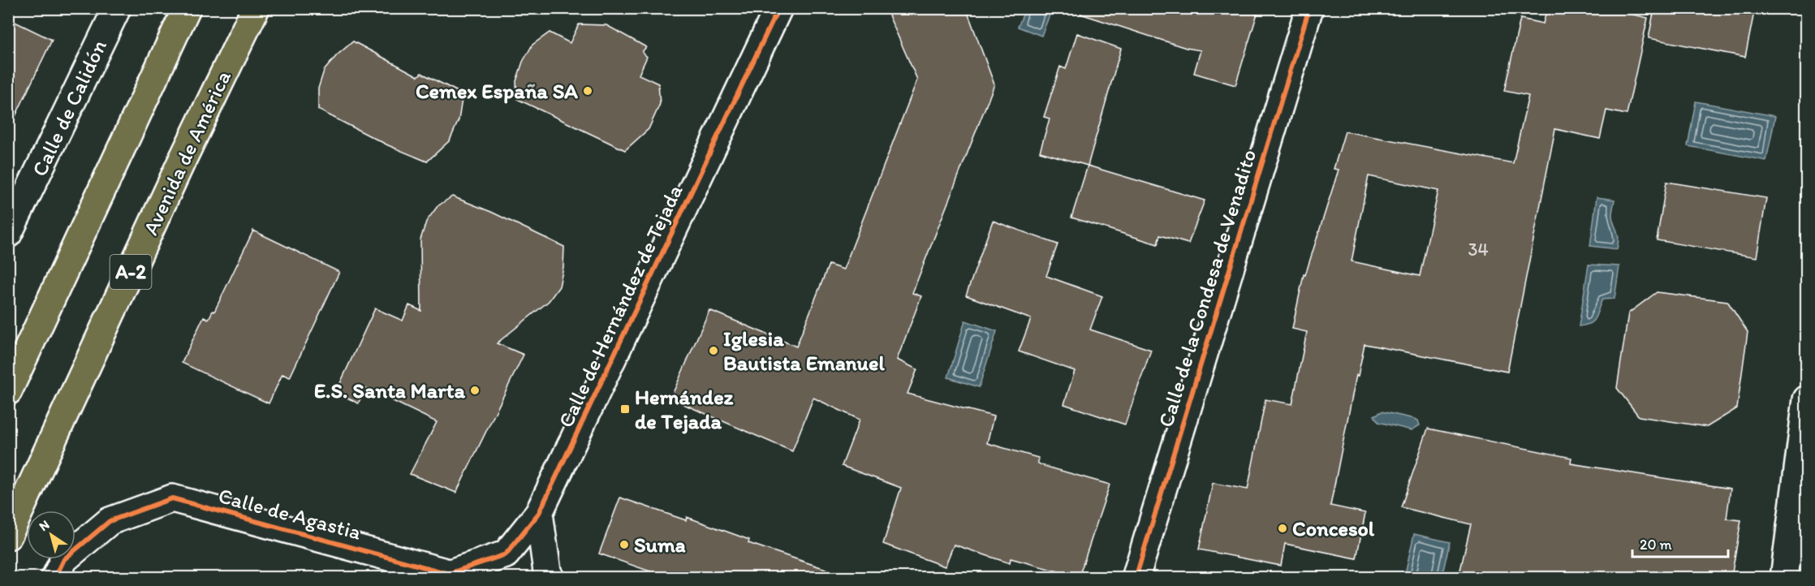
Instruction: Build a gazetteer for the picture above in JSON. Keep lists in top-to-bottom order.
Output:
{
  "streets": {
    "highway": ["Avenida de América", "A-2"],
    "street": [
      "Calle de Calidón",
      "Calle de la Condesa de Venadito",
      "Calle de Hernández de Tejada",
      "Calle de Agastia"
    ]
  },
  "crossings": [
    ["Calle de Hernández de Tejada", "Calle de Agastia"]
  ],
  "places": {
    "other": [
      "Cemex España SA",
      "Iglesia Bautista Emanuel",
      "E.S. Santa Marta",
      "Concesol",
      "Suma"
    ],
    "transit": ["Hernández de Tejada"]
  },
  "house_numbers": ["34"],
  "scale_bar": "20 m",
  "north": "top left"
}
